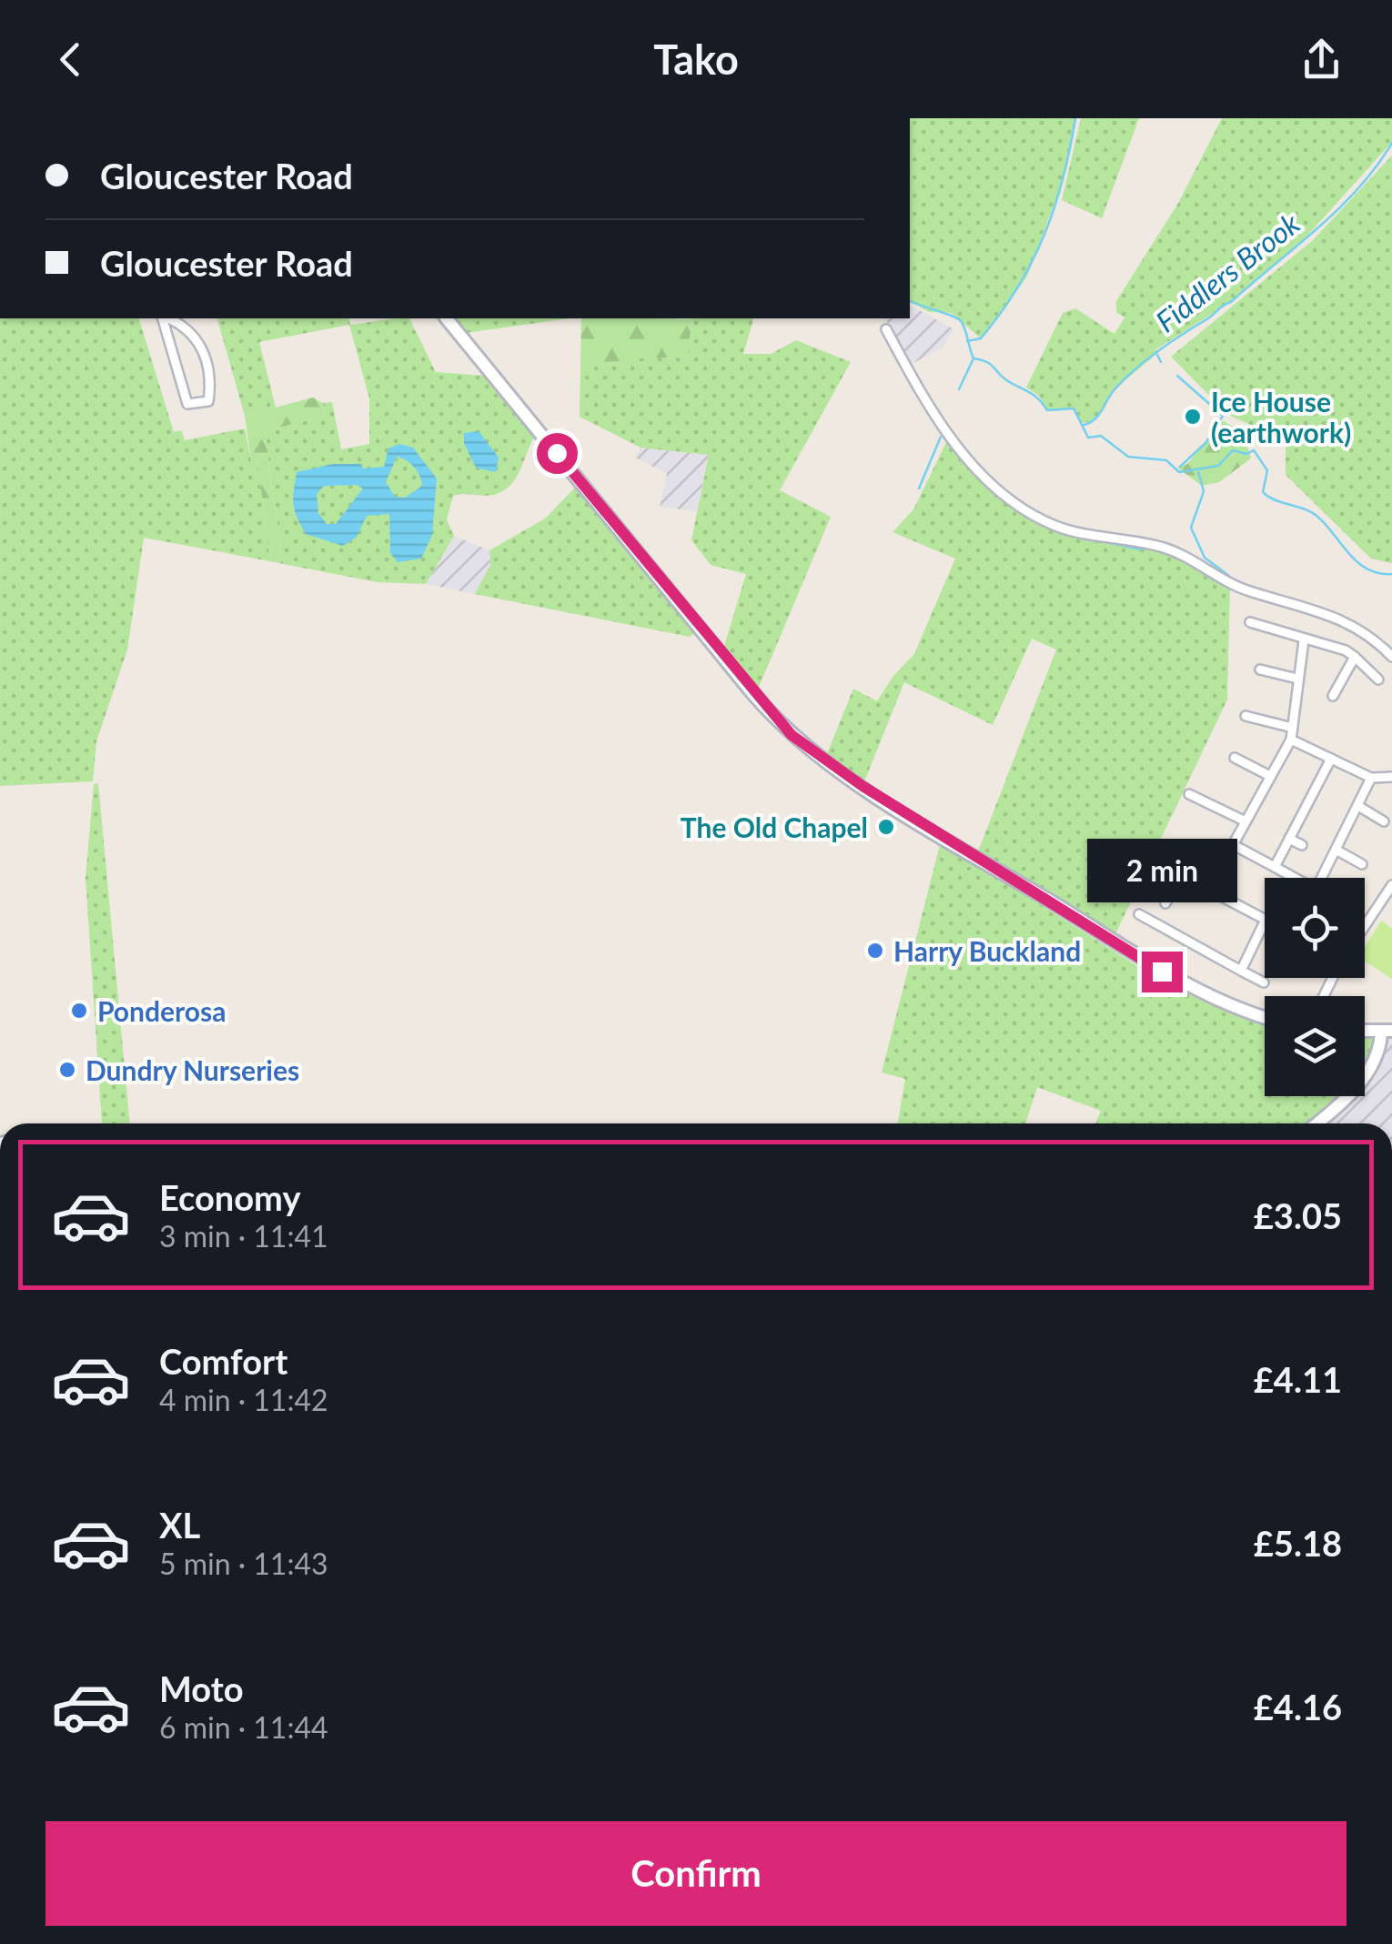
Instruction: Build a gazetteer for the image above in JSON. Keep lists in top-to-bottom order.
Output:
{
  "water": ["Fiddlers Brook"],
  "places": [
    "Ice House (earthwork)",
    "The Old Chapel",
    "Harry Buckland",
    "Ponderosa",
    "Dundry Nurseries"
  ],
  "page": {
    "header": "Tako",
    "banner": ["Gloucester Road", "Gloucester Road"],
    "bubble": "2 min",
    "list": [
      {
        "name": "Economy",
        "note": "3 min · 11:41",
        "value": "£3.05"
      },
      {
        "name": "Comfort",
        "note": "4 min · 11:42",
        "value": "£4.11"
      },
      {
        "name": "XL",
        "note": "5 min · 11:43",
        "value": "£5.18"
      },
      {
        "name": "Moto",
        "note": "6 min · 11:44",
        "value": "£4.16"
      }
    ],
    "buttons": "Confirm"
  }
}
